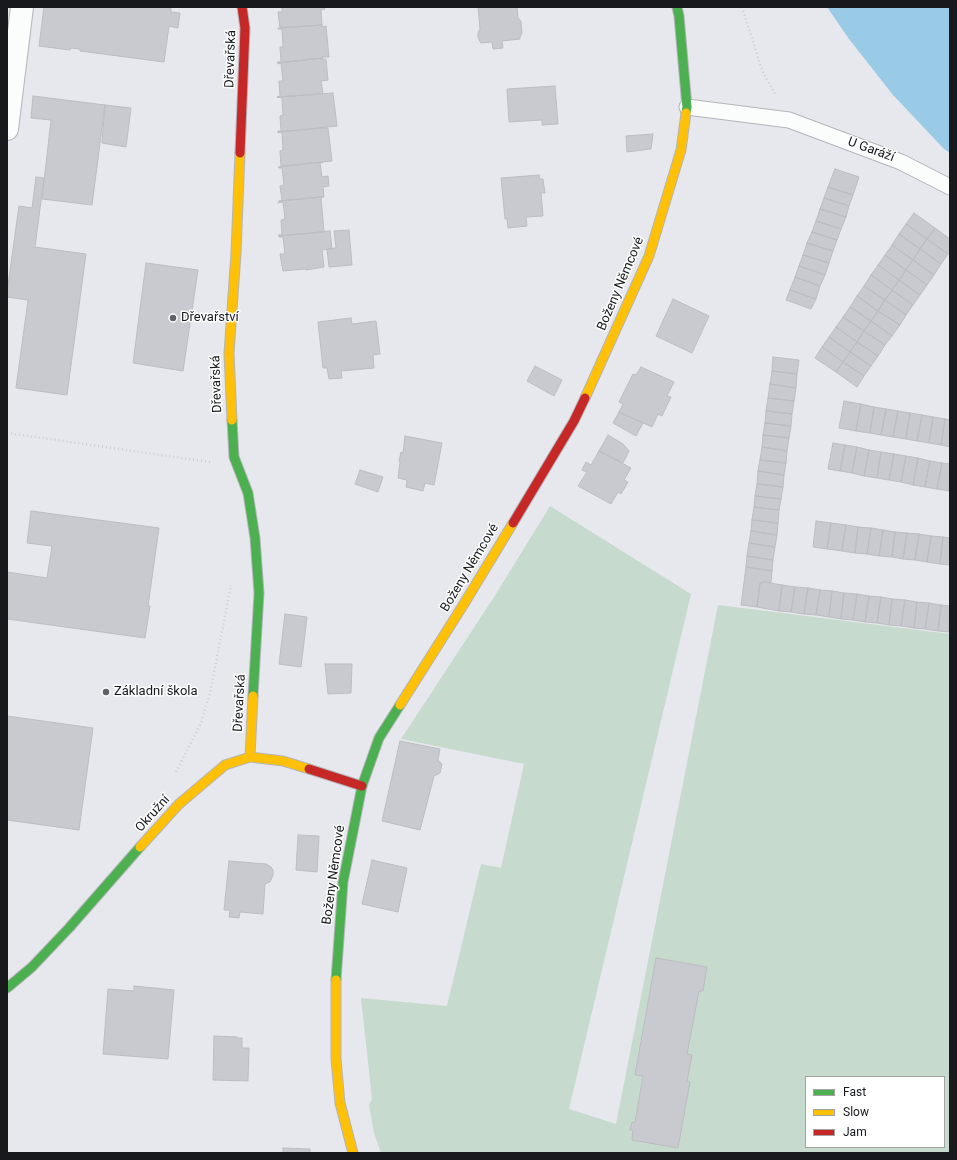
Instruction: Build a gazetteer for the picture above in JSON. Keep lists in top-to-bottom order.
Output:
{
  "streets": {
    "street": ["Dřevařská", "Boženy Němcové", "Okružní"],
    "lane": ["U Garáží"]
  },
  "crossings": [
    ["Dřevařská", "Okružní"],
    ["U Garáží", "Boženy Němcové"],
    ["Boženy Němcové", "Okružní"]
  ],
  "places": ["Dřevařství", "Základní škola"],
  "legend": ["Fast", "Slow", "Jam"]
}
